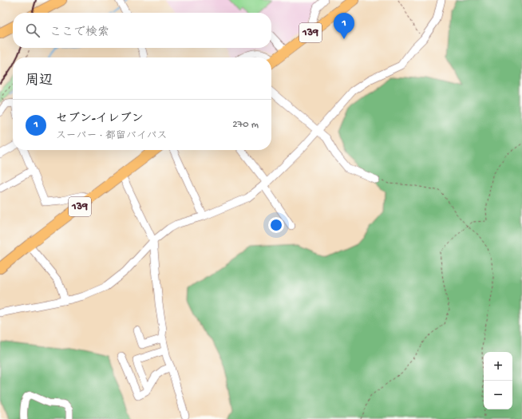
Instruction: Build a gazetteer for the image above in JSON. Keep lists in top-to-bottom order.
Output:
{
  "streets": {
    "highway": ["139"]
  },
  "page": {
    "pins": "1",
    "search": "ここで検索",
    "heading": "周辺",
    "list": [
      {
        "mark": "1",
        "name": "セブン-イレブン",
        "note": "スーパー · 都留バイパス",
        "value": "270 m"
      }
    ],
    "map_buttons": ["+", "−"]
  }
}
